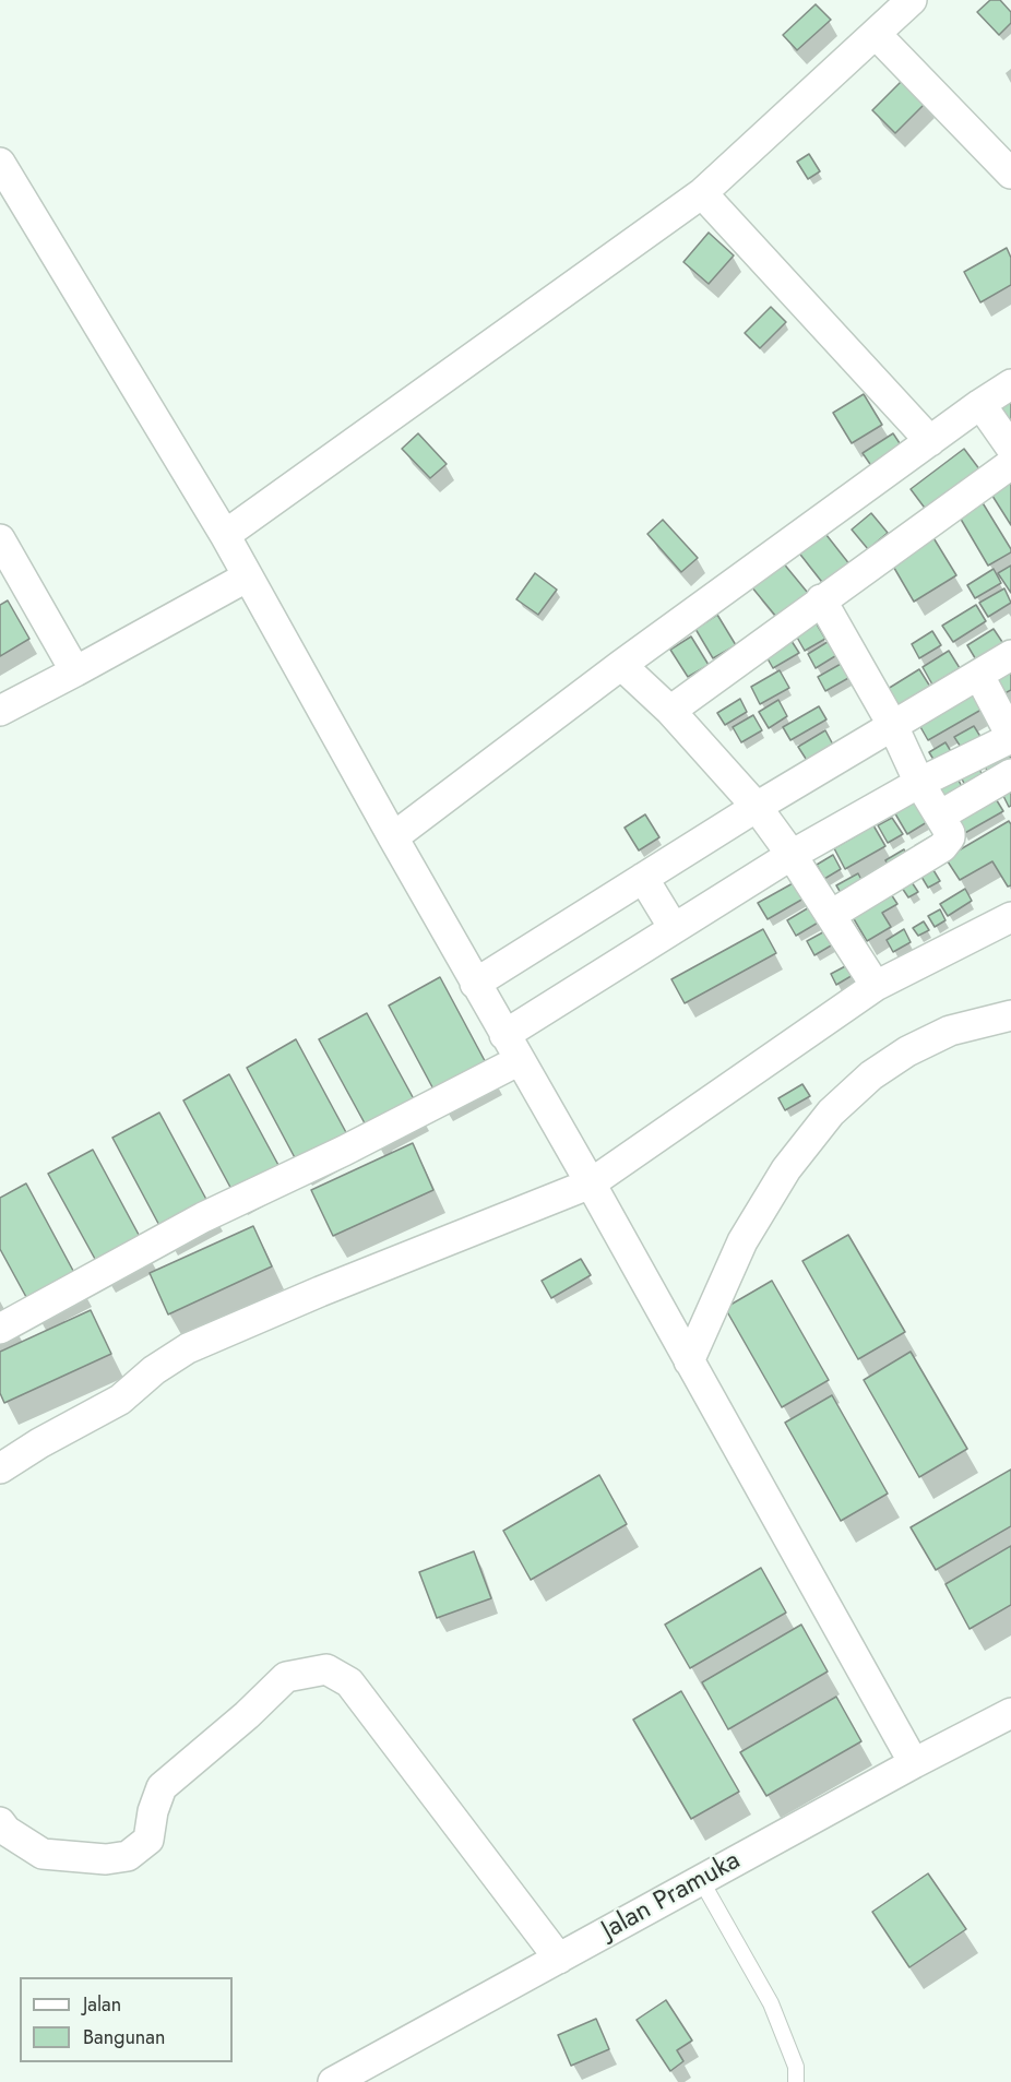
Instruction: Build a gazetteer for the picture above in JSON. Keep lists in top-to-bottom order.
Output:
{
  "streets": {
    "street": ["Jalan Pramuka"]
  },
  "legend": ["Jalan", "Bangunan"]
}
